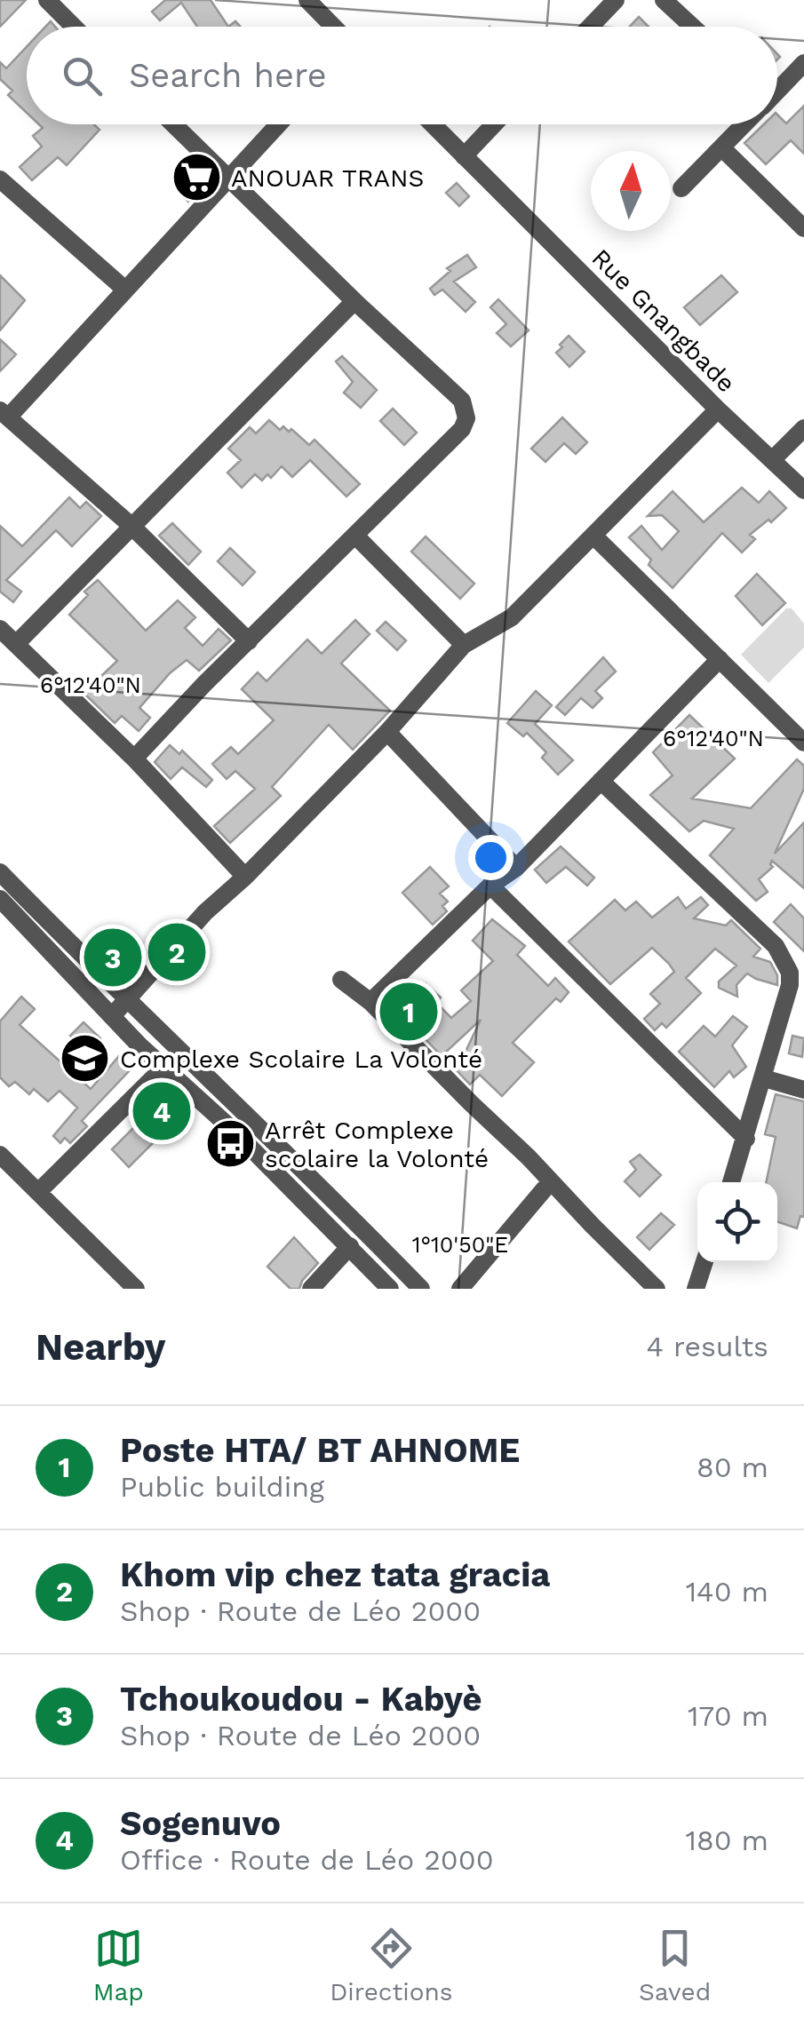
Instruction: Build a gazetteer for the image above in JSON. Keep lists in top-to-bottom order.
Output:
{
  "streets": {
    "street": ["Rue Gnangbade"]
  },
  "places": {
    "supermarket": ["ANOUAR TRANS"],
    "school or university": ["Complexe Scolaire La Volonté"],
    "bus stop": ["Arrêt Complexe scolaire la Volonté"]
  },
  "north": "top",
  "page": {
    "search": "Search here",
    "pins": [
      "2",
      "3",
      "1",
      "4"
    ],
    "heading": ["Nearby", "4 results"],
    "list": [
      {
        "mark": "1",
        "name": "Poste HTA/ BT AHNOME",
        "note": "Public building",
        "value": "80 m"
      },
      {
        "mark": "2",
        "name": "Khom vip chez tata gracia",
        "note": "Shop · Route de Léo 2000",
        "value": "140 m"
      },
      {
        "mark": "3",
        "name": "Tchoukoudou - Kabyè",
        "note": "Shop · Route de Léo 2000",
        "value": "170 m"
      },
      {
        "mark": "4",
        "name": "Sogenuvo",
        "note": "Office · Route de Léo 2000",
        "value": "180 m"
      }
    ],
    "nav": ["Map", "Directions", "Saved"]
  },
  "coordinates": ["6°12'40\"N", "1°10'50\"E"]
}
